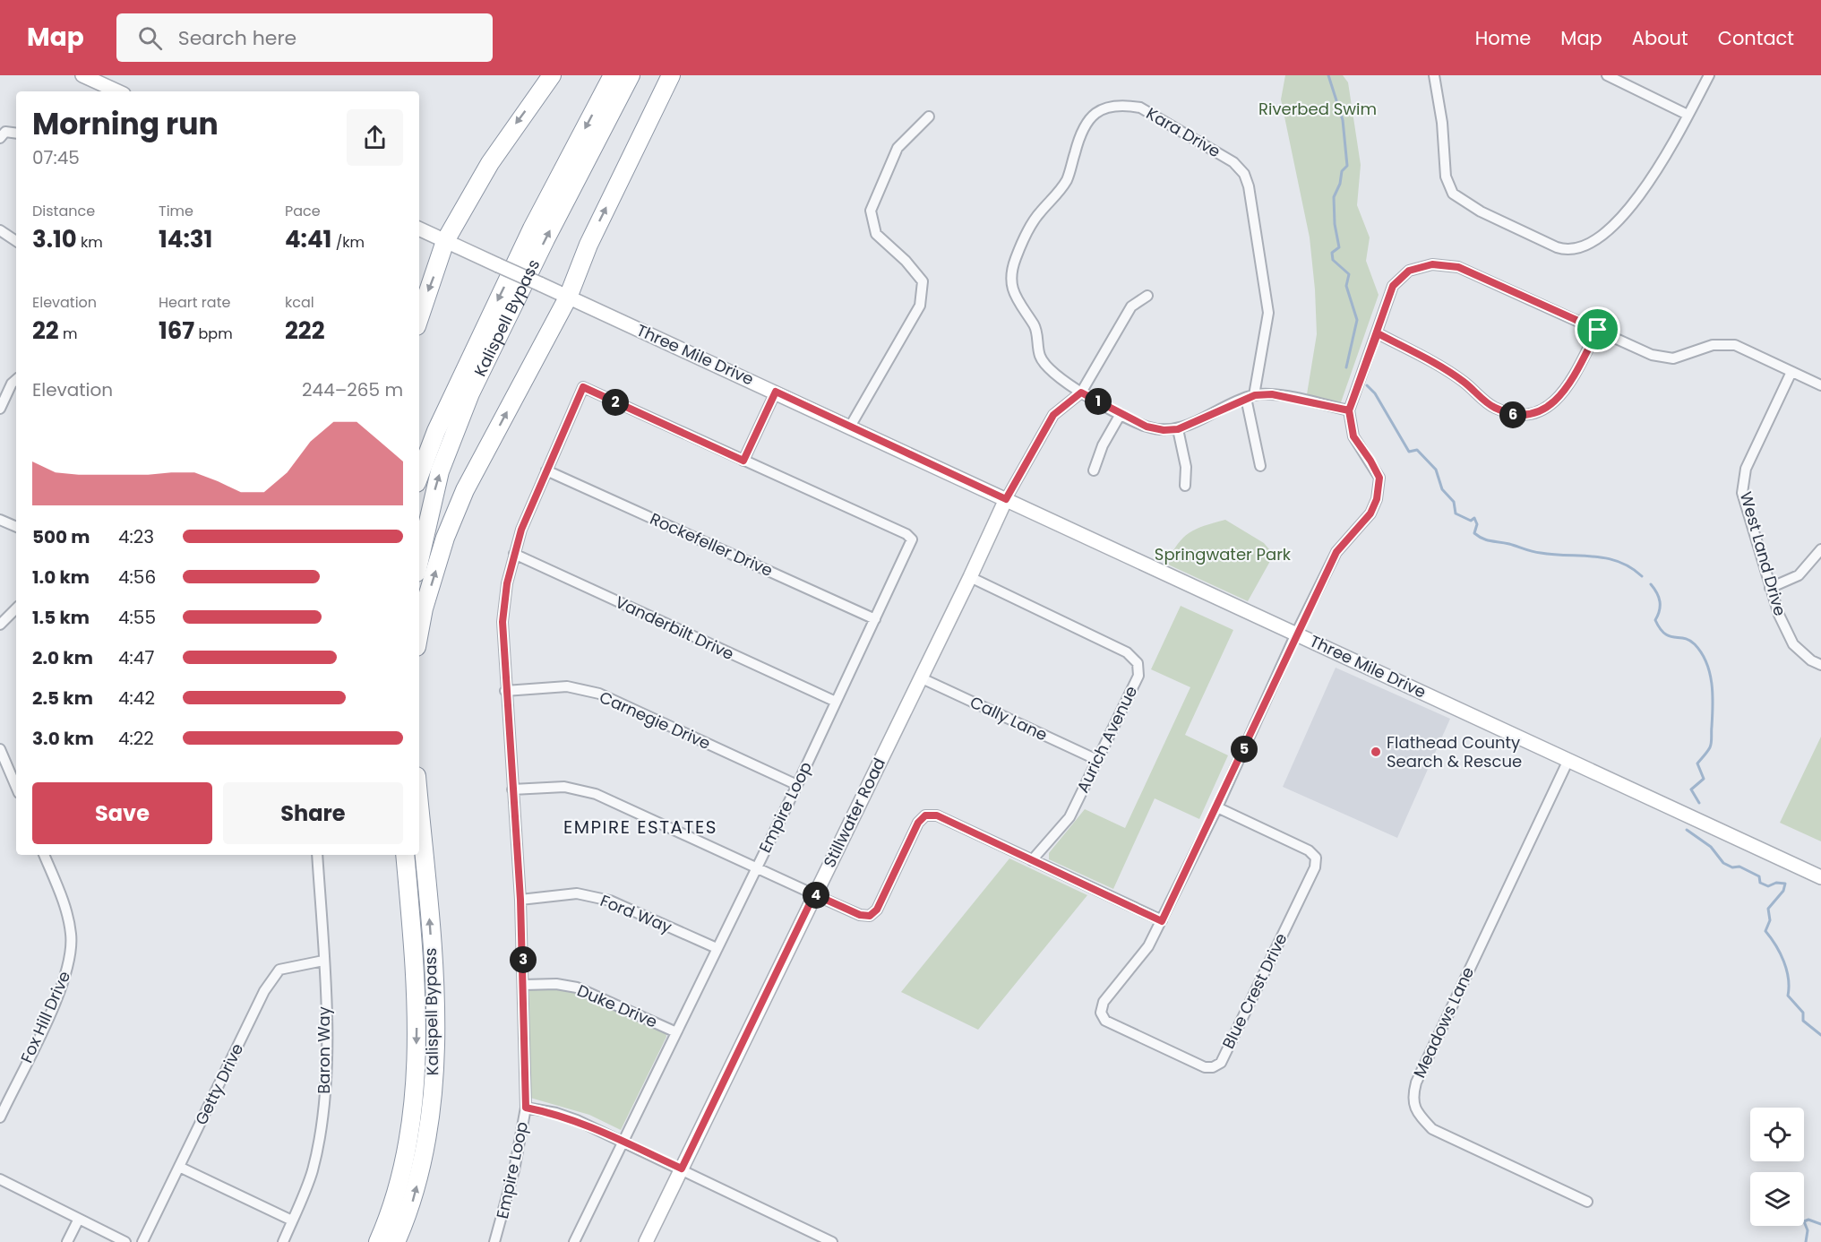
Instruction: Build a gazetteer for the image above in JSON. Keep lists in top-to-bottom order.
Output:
{
  "streets": {
    "highway": ["Kalispell Bypass"],
    "main road": ["Three Mile Drive", "Stillwater Road"],
    "street": [
      "Kara Drive",
      "Rockefeller Drive",
      "West Land Drive",
      "Vanderbilt Drive",
      "Cally Lane",
      "Carnegie Drive",
      "Aurich Avenue",
      "Empire Loop",
      "Ford Way",
      "Blue Crest Drive",
      "Duke Drive",
      "Fox Hill Drive",
      "Meadows Lane",
      "Baron Way",
      "Getty Drive"
    ]
  },
  "crossings": [
    ["Three Mile Drive", "Stillwater Road"],
    ["Three Mile Drive", "Blue Crest Drive"],
    ["Three Mile Drive", "Meadows Lane"],
    ["Rockefeller Drive", "Empire Loop"],
    ["Vanderbilt Drive", "Empire Loop"],
    ["Cally Lane", "Aurich Avenue"],
    ["Cally Lane", "Stillwater Road"],
    ["Carnegie Drive", "Empire Loop"],
    ["Aurich Avenue", "Stillwater Road"],
    ["Empire Loop", "Ford Way"],
    ["Empire Loop", "Duke Drive"],
    ["Baron Way", "Getty Drive"]
  ],
  "districts": ["EMPIRE ESTATES"],
  "parks": ["Riverbed Swim", "Springwater Park"],
  "places": ["Flathead County Search & Rescue"],
  "page": {
    "header": "Map",
    "search": "Search here",
    "nav": [
      "Home",
      "Map",
      "About",
      "Contact"
    ],
    "heading": ["Morning run", "07:45"],
    "stats": [
      ["Distance", "3.10 km"],
      ["Time", "14:31"],
      ["Pace", "4:41 /km"],
      ["Elevation", "22 m"],
      ["Heart rate", "167 bpm"],
      ["kcal", "222"]
    ],
    "chart": ["Elevation", "244–265 m"],
    "pins": [
      "1",
      "2",
      "6",
      "5",
      "4",
      "3"
    ],
    "list": [
      {
        "name": "500 m",
        "note": "4:23"
      },
      {
        "name": "1.0 km",
        "note": "4:56"
      },
      {
        "name": "1.5 km",
        "note": "4:55"
      },
      {
        "name": "2.0 km",
        "note": "4:47"
      },
      {
        "name": "2.5 km",
        "note": "4:42"
      },
      {
        "name": "3.0 km",
        "note": "4:22"
      }
    ],
    "buttons": ["Save", "Share"]
  }
}
